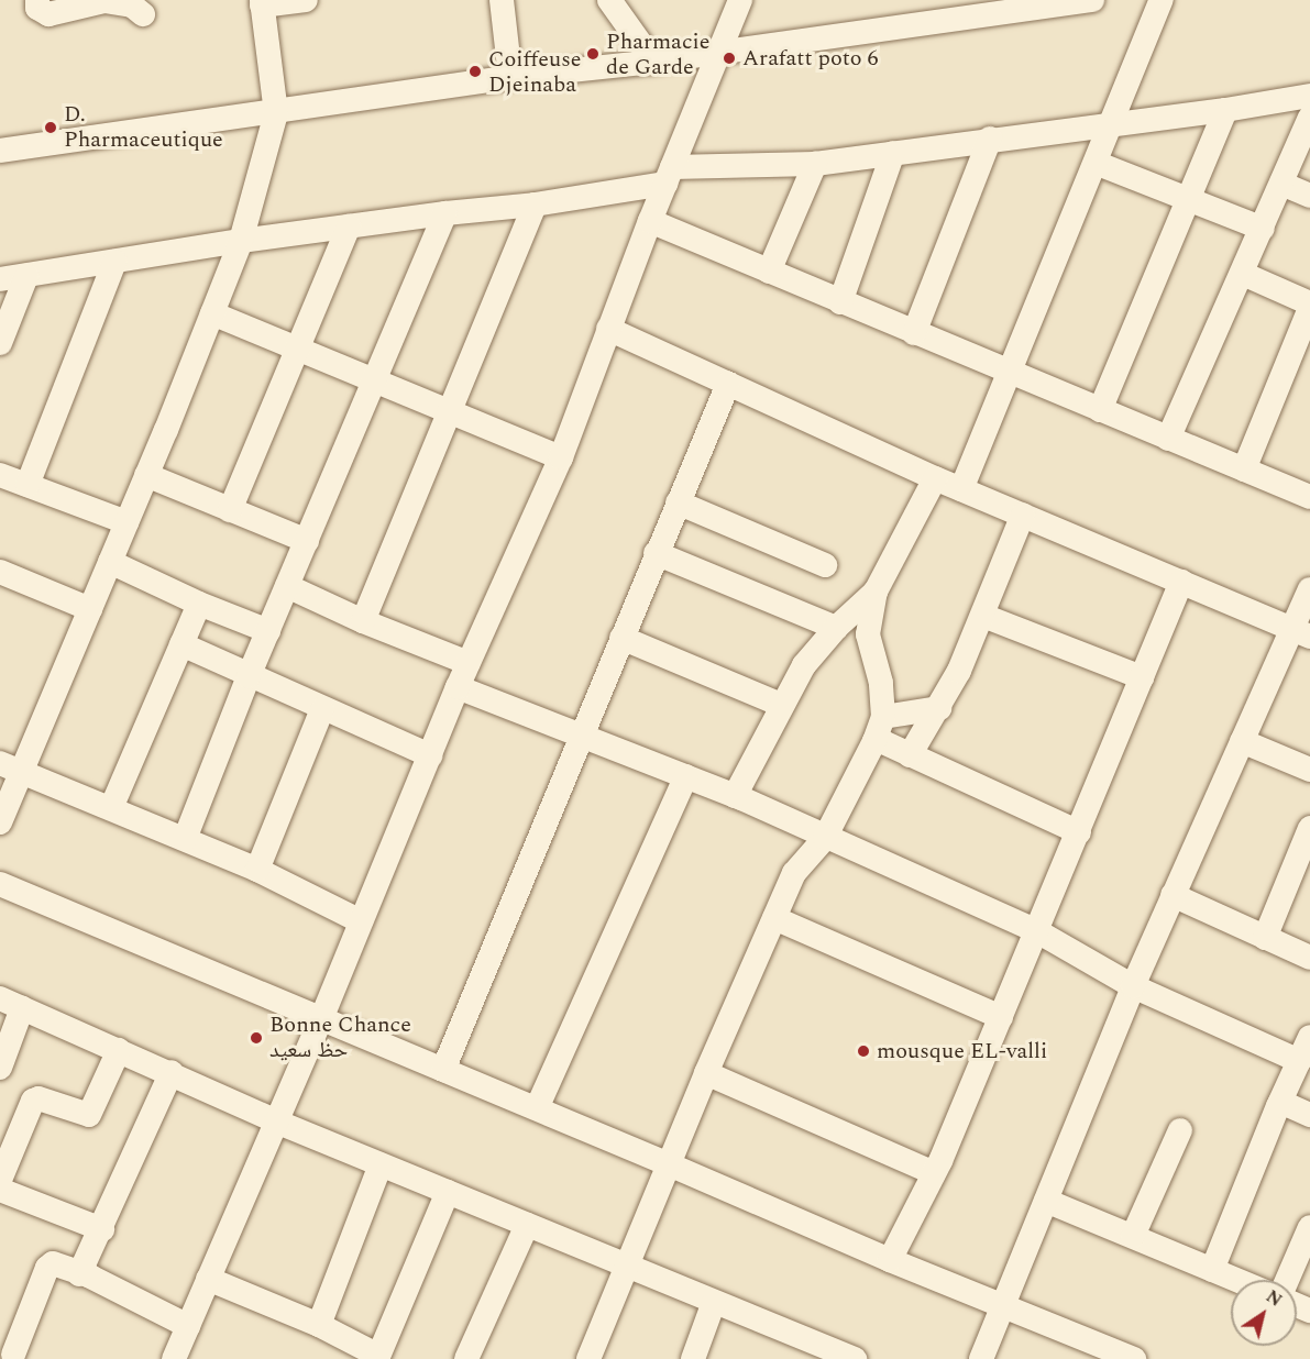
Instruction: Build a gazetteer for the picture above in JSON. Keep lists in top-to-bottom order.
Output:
{
  "places": [
    "Pharmacie de Garde",
    "Arafatt poto 6",
    "Coiffeuse Djeinaba",
    "D. Pharmaceutique",
    "Bonne Chance حظ سعيد",
    "mousque EL-valli"
  ],
  "north": "top right"
}
